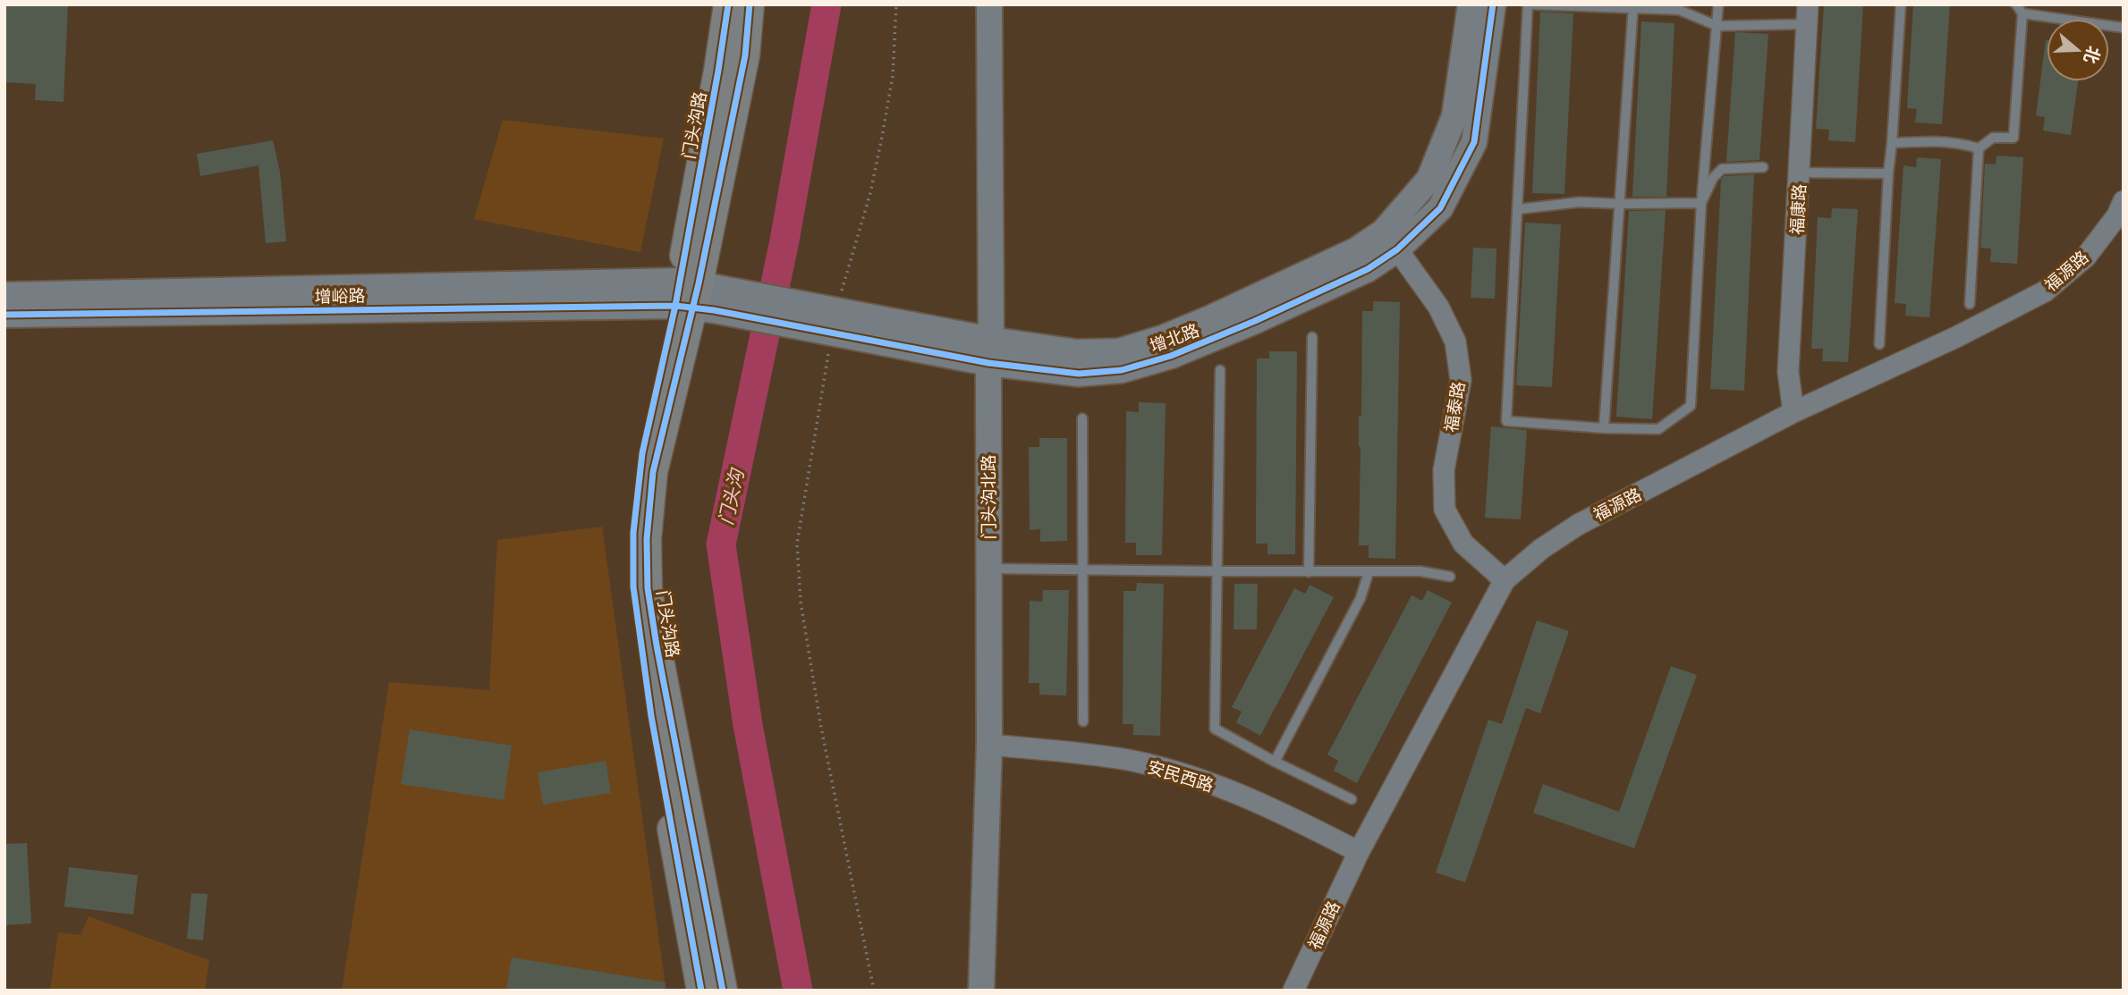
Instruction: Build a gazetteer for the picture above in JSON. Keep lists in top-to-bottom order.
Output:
{
  "streets": {
    "main road": ["门头沟路"],
    "street": [
      "福康路",
      "福源路",
      "增峪路",
      "增北路",
      "福泰路",
      "门头沟北路",
      "安民西路"
    ]
  },
  "crossings": [
    ["门头沟路", "增峪路"],
    ["门头沟路", "增北路"],
    ["福康路", "福源路"],
    ["福源路", "福泰路"],
    ["福源路", "安民西路"],
    ["增峪路", "增北路"],
    ["增北路", "福泰路"],
    ["增北路", "门头沟北路"],
    ["门头沟北路", "安民西路"]
  ],
  "water": ["门头沟"],
  "north": "right"
}
